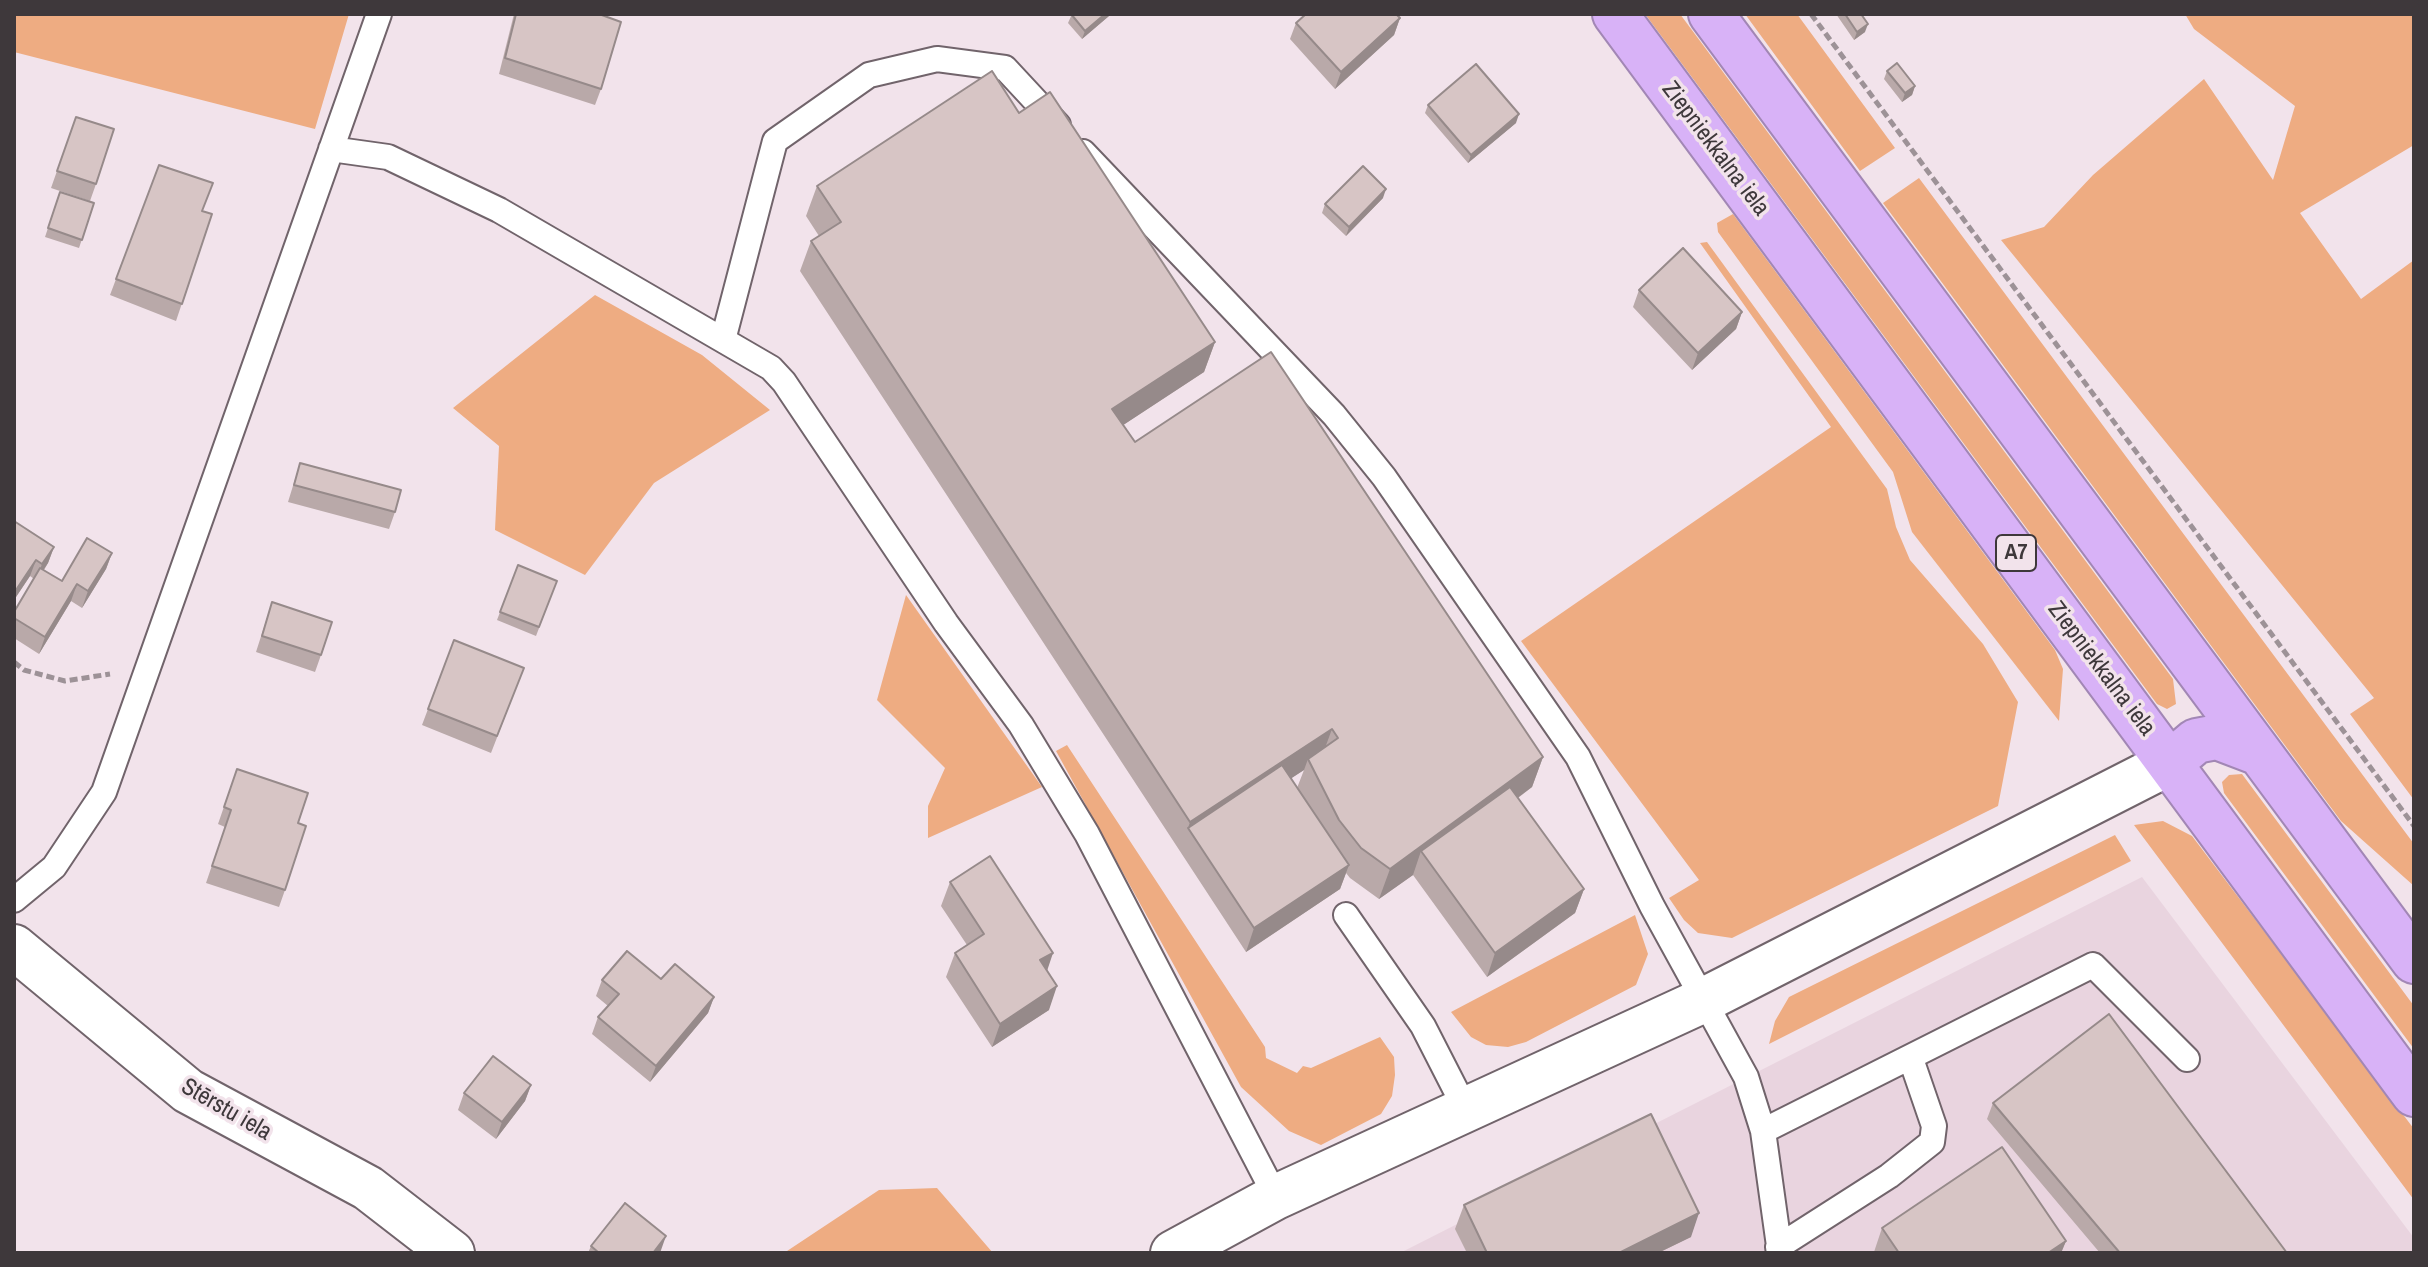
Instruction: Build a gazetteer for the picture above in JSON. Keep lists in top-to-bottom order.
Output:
{
  "streets": {
    "highway": ["Ziepniekkalna iela", "A7"],
    "street": ["Stērstu iela"]
  }
}
